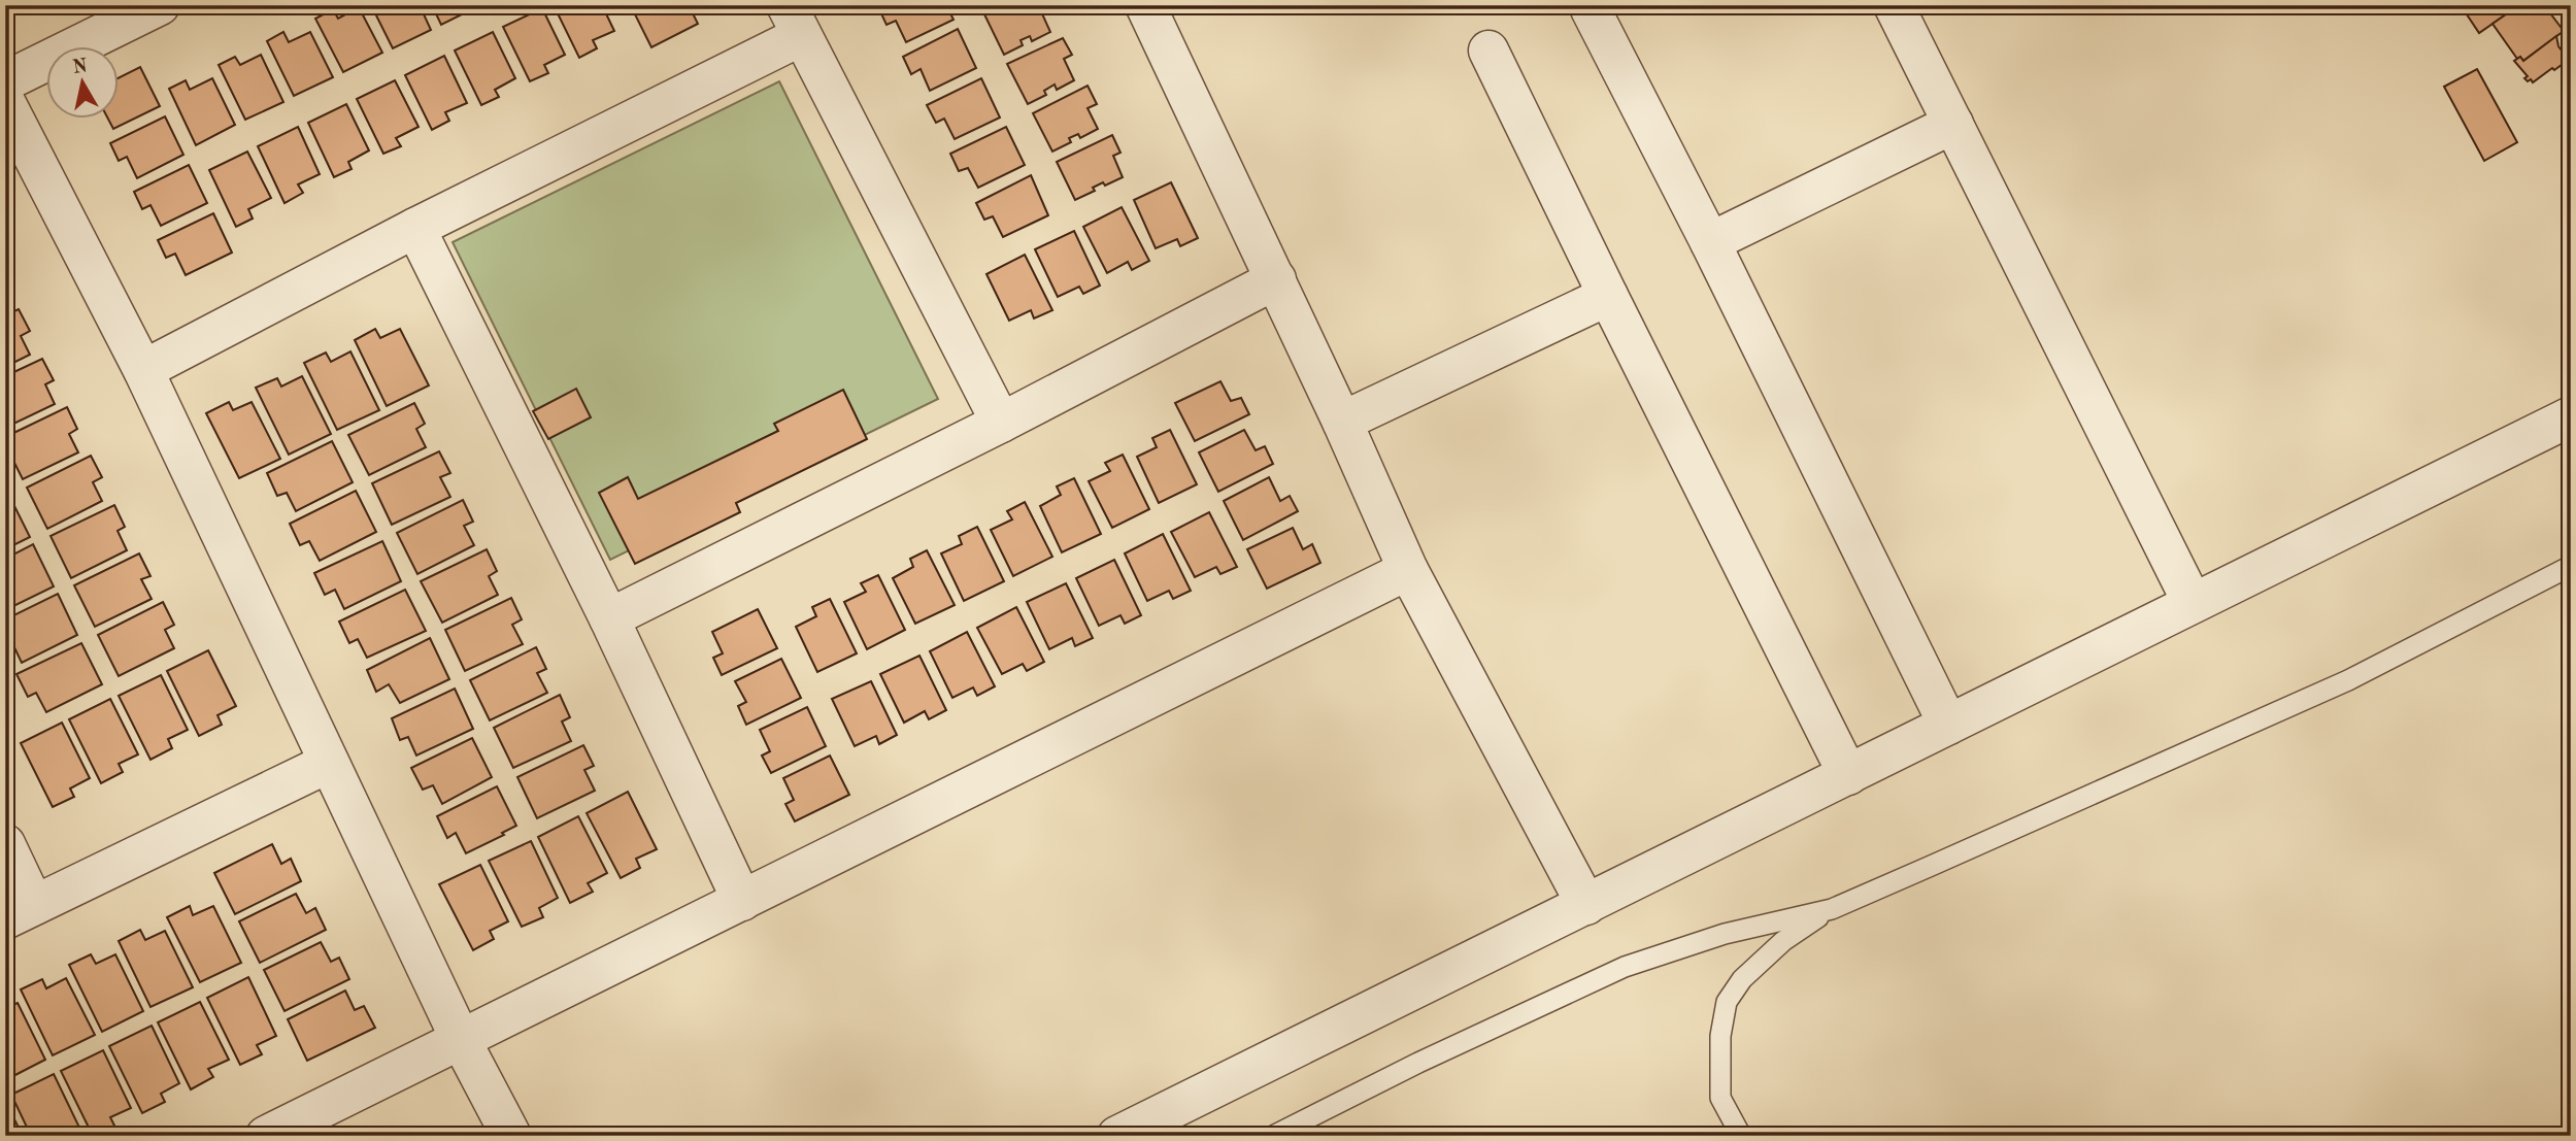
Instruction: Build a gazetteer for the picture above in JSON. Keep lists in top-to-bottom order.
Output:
{
  "north": "top"
}
